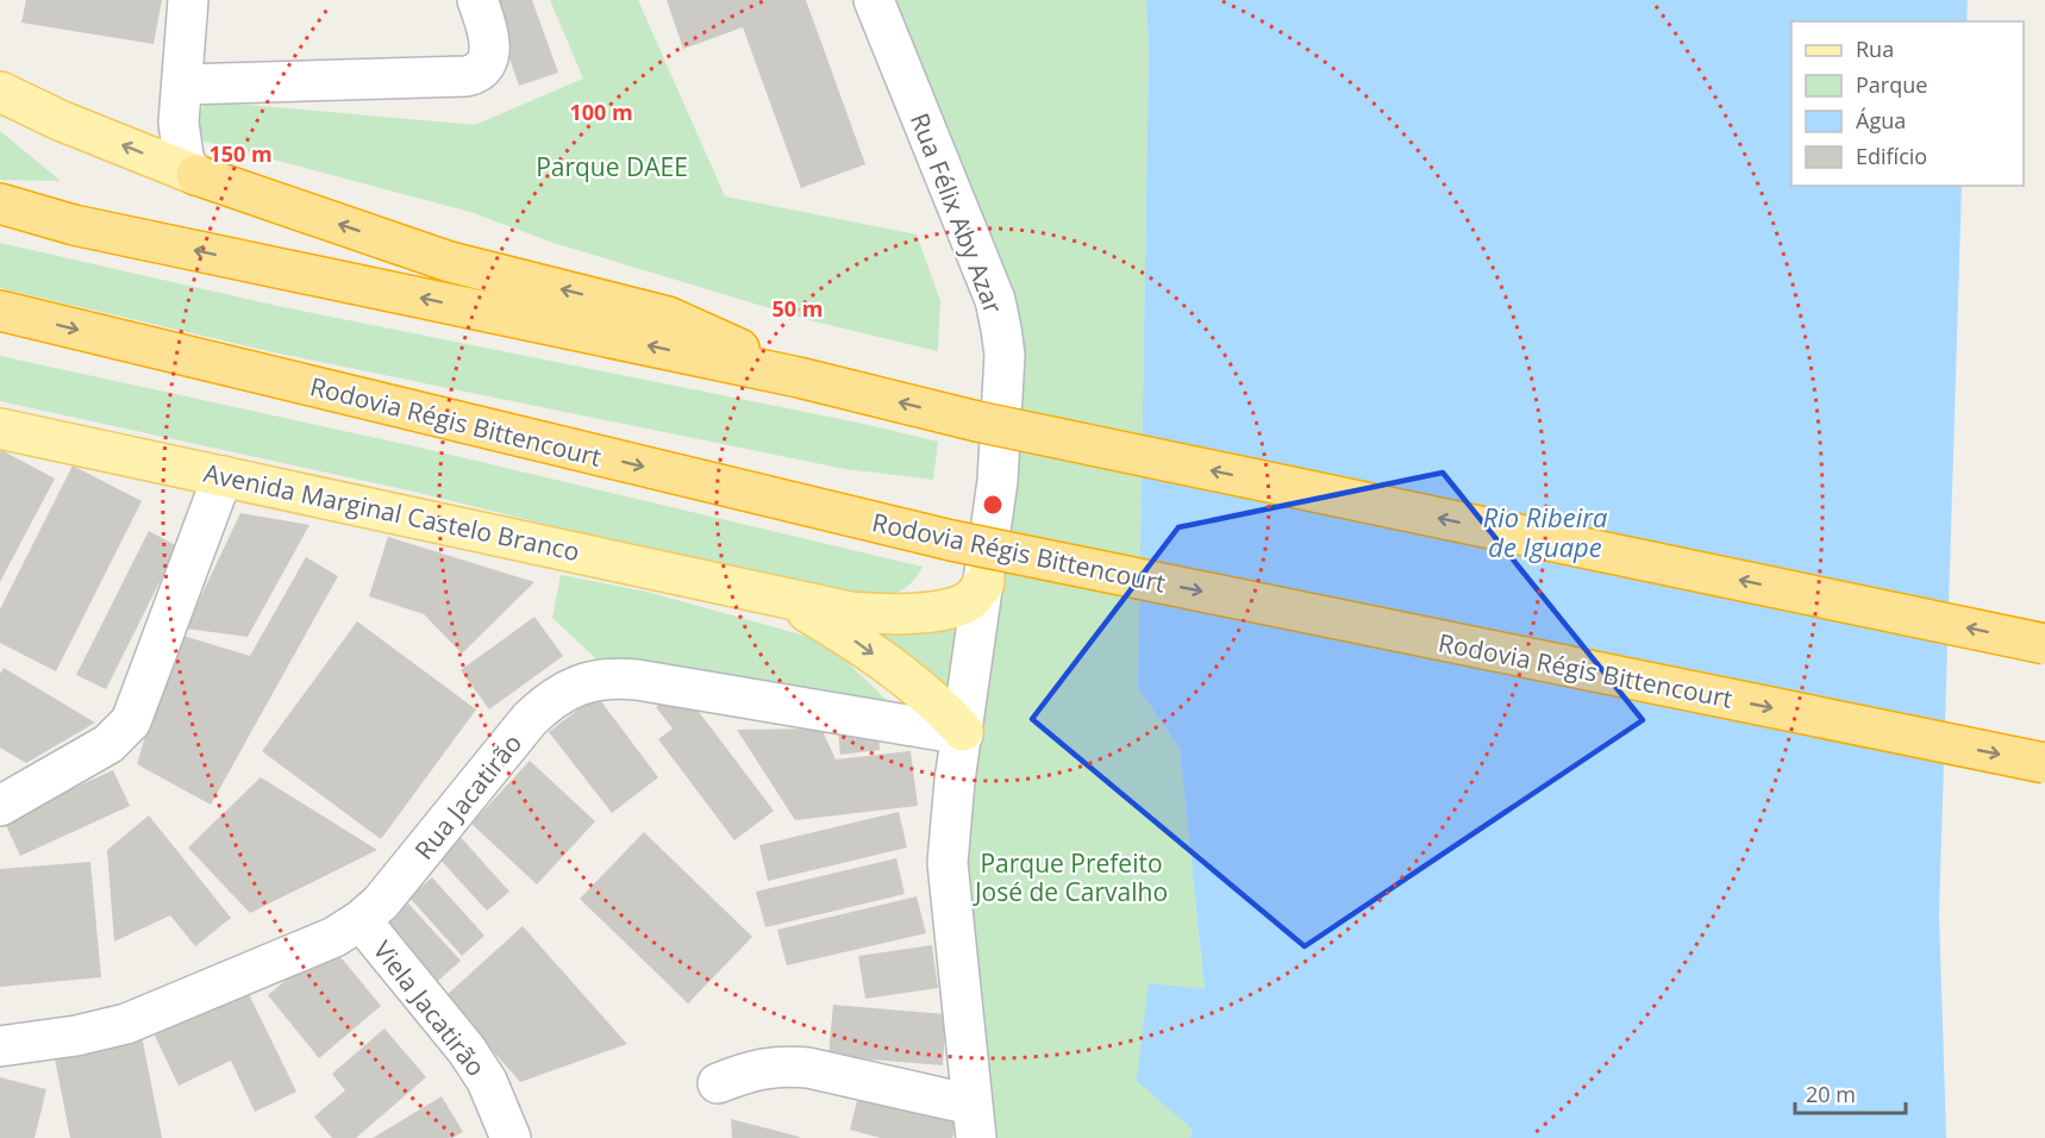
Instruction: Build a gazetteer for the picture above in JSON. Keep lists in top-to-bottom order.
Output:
{
  "streets": {
    "highway": ["Rodovia Régis Bittencourt"],
    "main road": ["Avenida Marginal Castelo Branco"],
    "street": ["Rua Félix Aby Azar", "Rua Jacatirão", "Viela Jacatirão"]
  },
  "crossings": [
    ["Rua Félix Aby Azar", "Avenida Marginal Castelo Branco"],
    ["Rua Félix Aby Azar", "Rua Jacatirão"],
    ["Avenida Marginal Castelo Branco", "Rua Jacatirão"],
    ["Rua Jacatirão", "Viela Jacatirão"]
  ],
  "water": ["Rio Ribeira de Iguape"],
  "parks": ["Parque DAEE", "Parque Prefeito José de Carvalho"],
  "legend": [
    "Rua",
    "Parque",
    "Água",
    "Edifício"
  ],
  "scale_bar": "20 m",
  "rings": ["100 m", "150 m", "50 m"]
}
